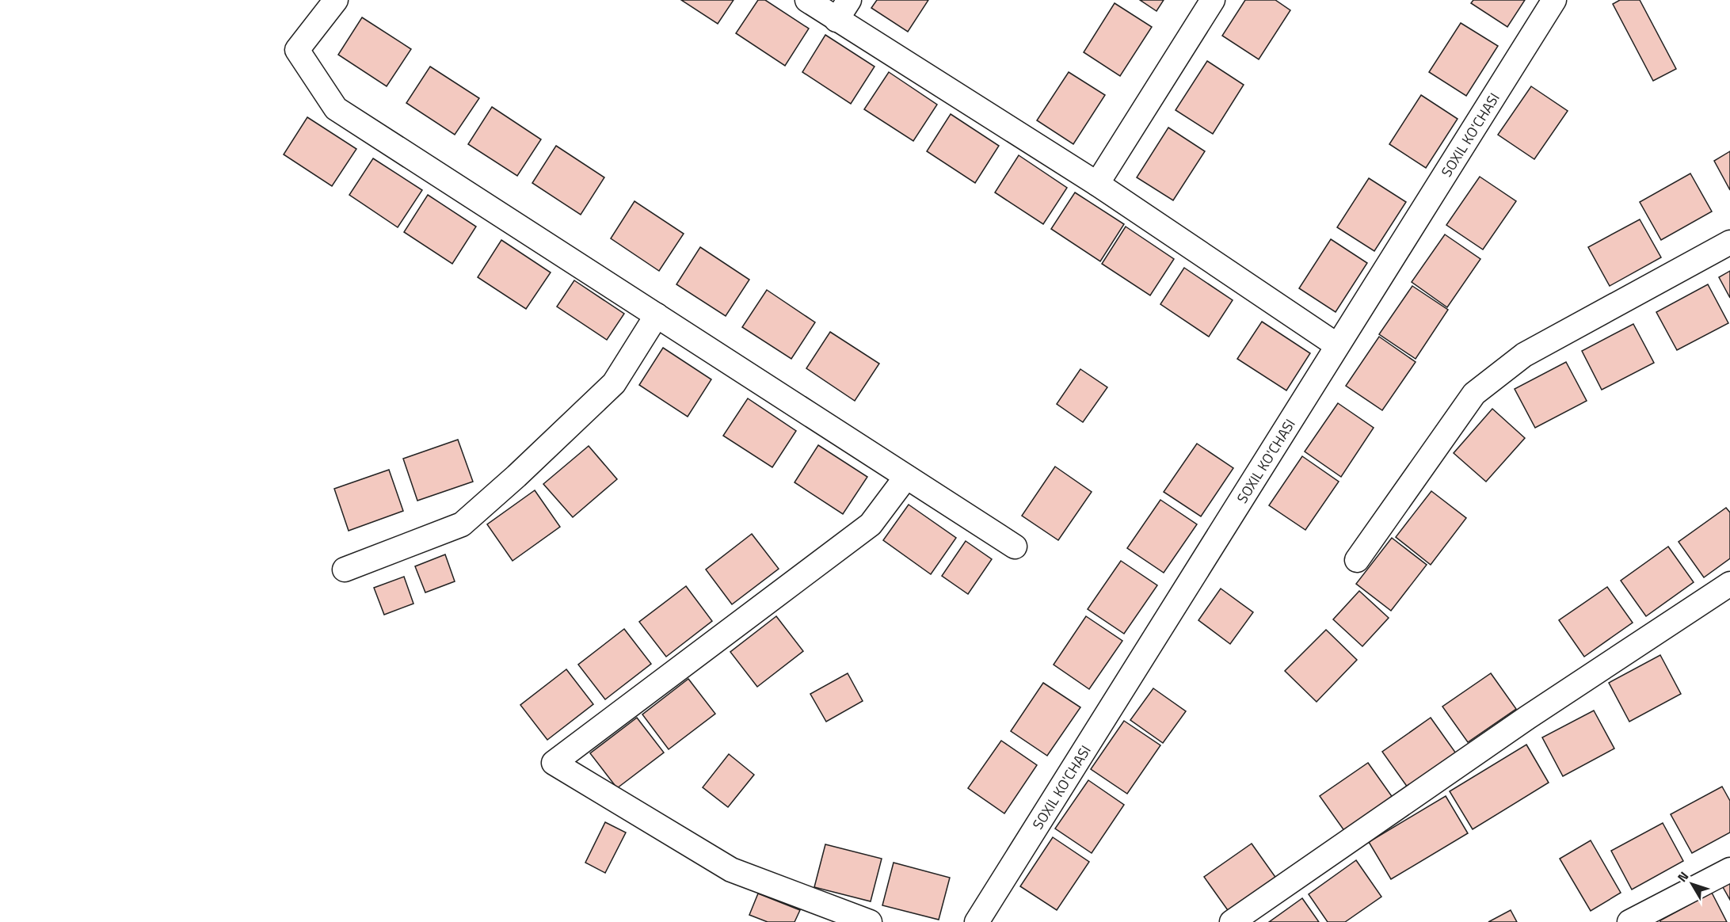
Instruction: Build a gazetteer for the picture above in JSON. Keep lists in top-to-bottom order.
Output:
{
  "streets": {
    "street": ["SOXIL KO'CHASI"]
  },
  "north": "top left"
}
